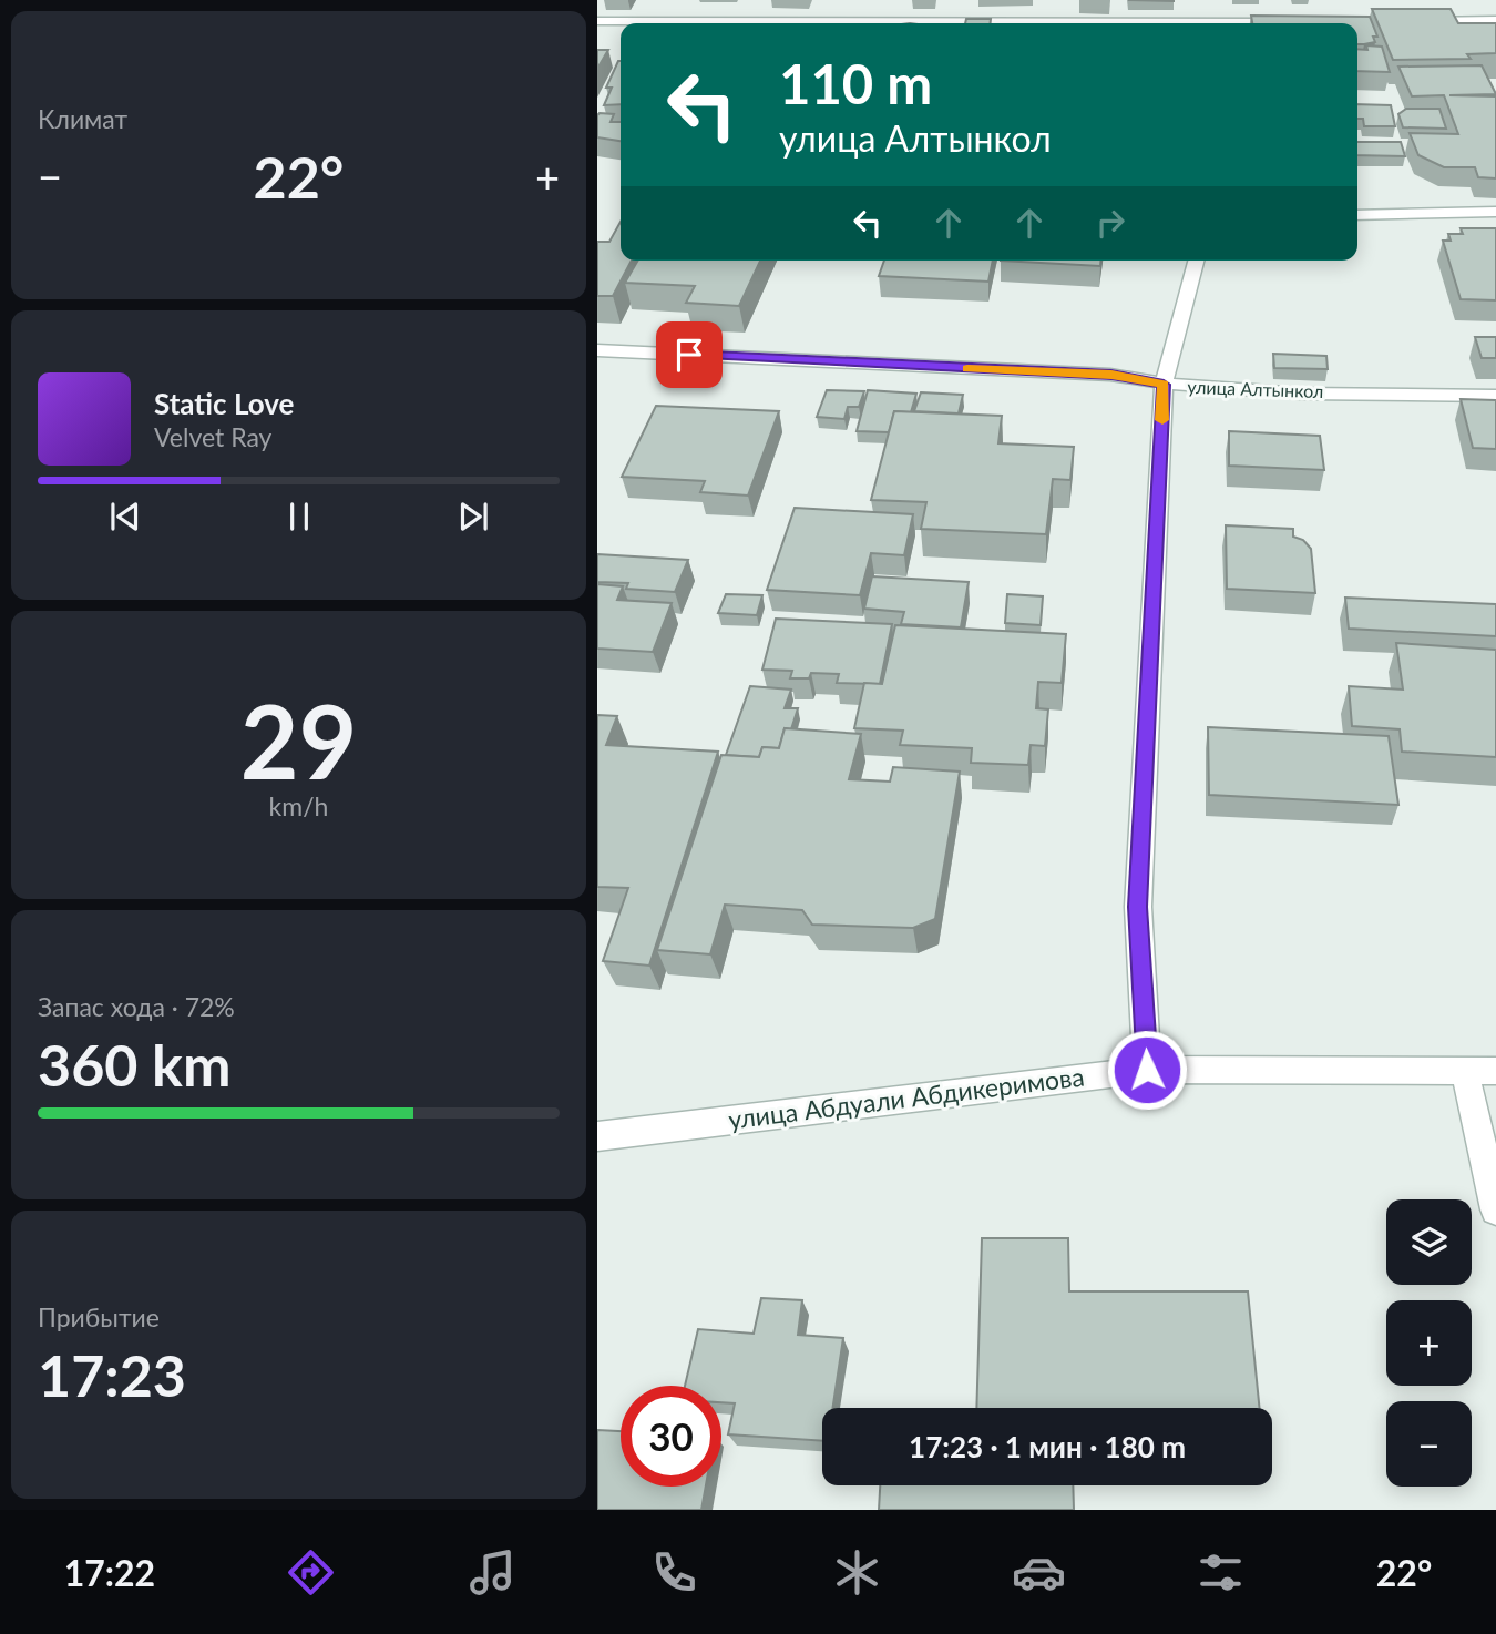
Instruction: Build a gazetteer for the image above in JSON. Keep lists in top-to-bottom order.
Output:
{
  "streets": {
    "street": ["улица Алтынкол", "улица Абдуали Абдикеримова"]
  },
  "page": {
    "tile": [
      "Климат",
      ["29", "km/h"],
      ["Запас хода · 72%", "360 km"],
      ["Прибытие", "17:23"]
    ],
    "turn": ["110 m", "улица Алтынкол"],
    "heat": ["−", "22°", "+"],
    "song": ["Static Love", "Velvet Ray"],
    "map_buttons": ["+", "−"],
    "limit": "30",
    "trip": "17:23 · 1 мин · 180 m",
    "tabs": ["17:22", "22°"]
  }
}
